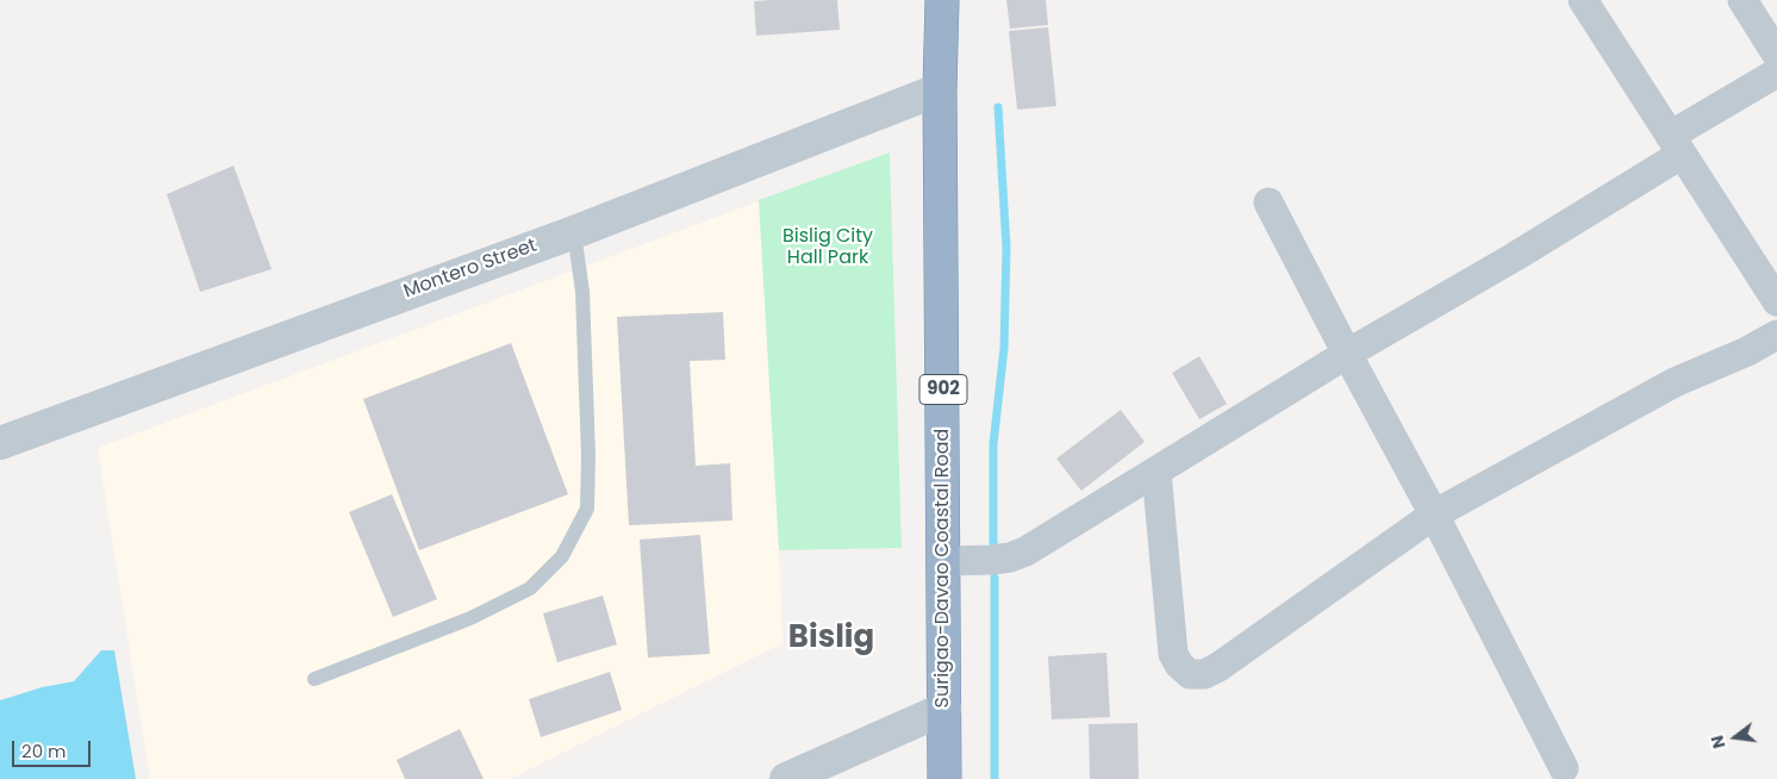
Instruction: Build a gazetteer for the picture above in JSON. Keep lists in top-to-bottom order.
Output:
{
  "streets": {
    "highway": ["902", "Surigao-Davao Coastal Road"],
    "street": ["Montero Street"]
  },
  "crossings": [
    ["Montero Street", "Surigao-Davao Coastal Road"]
  ],
  "districts": ["Bislig"],
  "parks": ["Bislig City Hall Park"],
  "scale_bar": "20 m",
  "north": "left"
}
